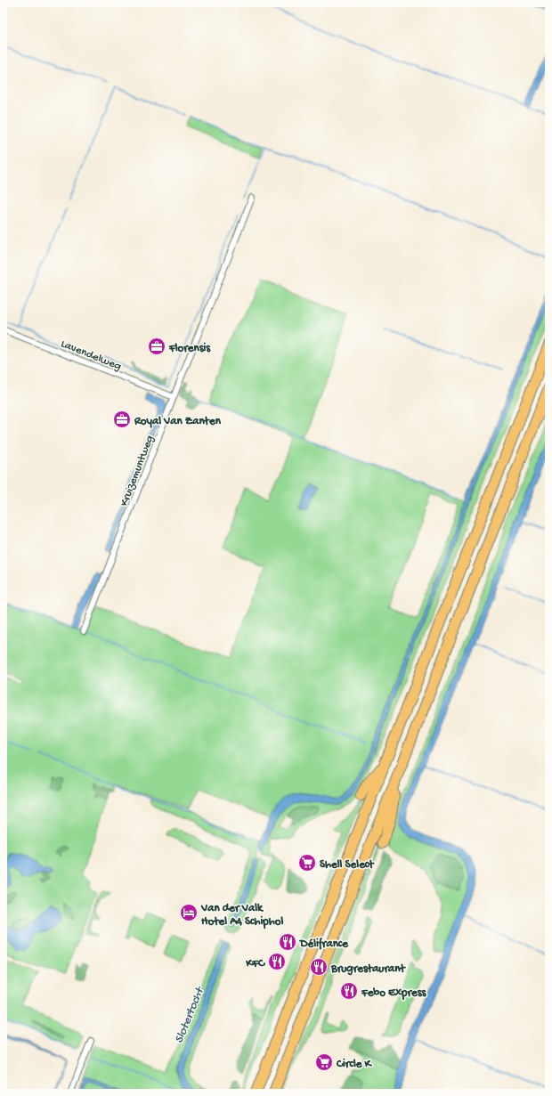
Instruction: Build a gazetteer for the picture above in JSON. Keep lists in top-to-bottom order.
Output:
{
  "streets": {
    "street": ["Lavendelweg", "Kruizemuntweg"]
  },
  "crossings": [
    ["Lavendelweg", "Kruizemuntweg"]
  ],
  "water": ["Slotertocht"],
  "places": {
    "office": ["Florensis", "Royal Van Zanten"],
    "supermarket": ["Shell Select", "Circle K"],
    "hotel": ["Van der Valk Hotel A4 Schiphol"],
    "restaurant": [
      "Délifrance",
      "KFC",
      "Brugrestaurant",
      "Febo Express"
    ]
  }
}
